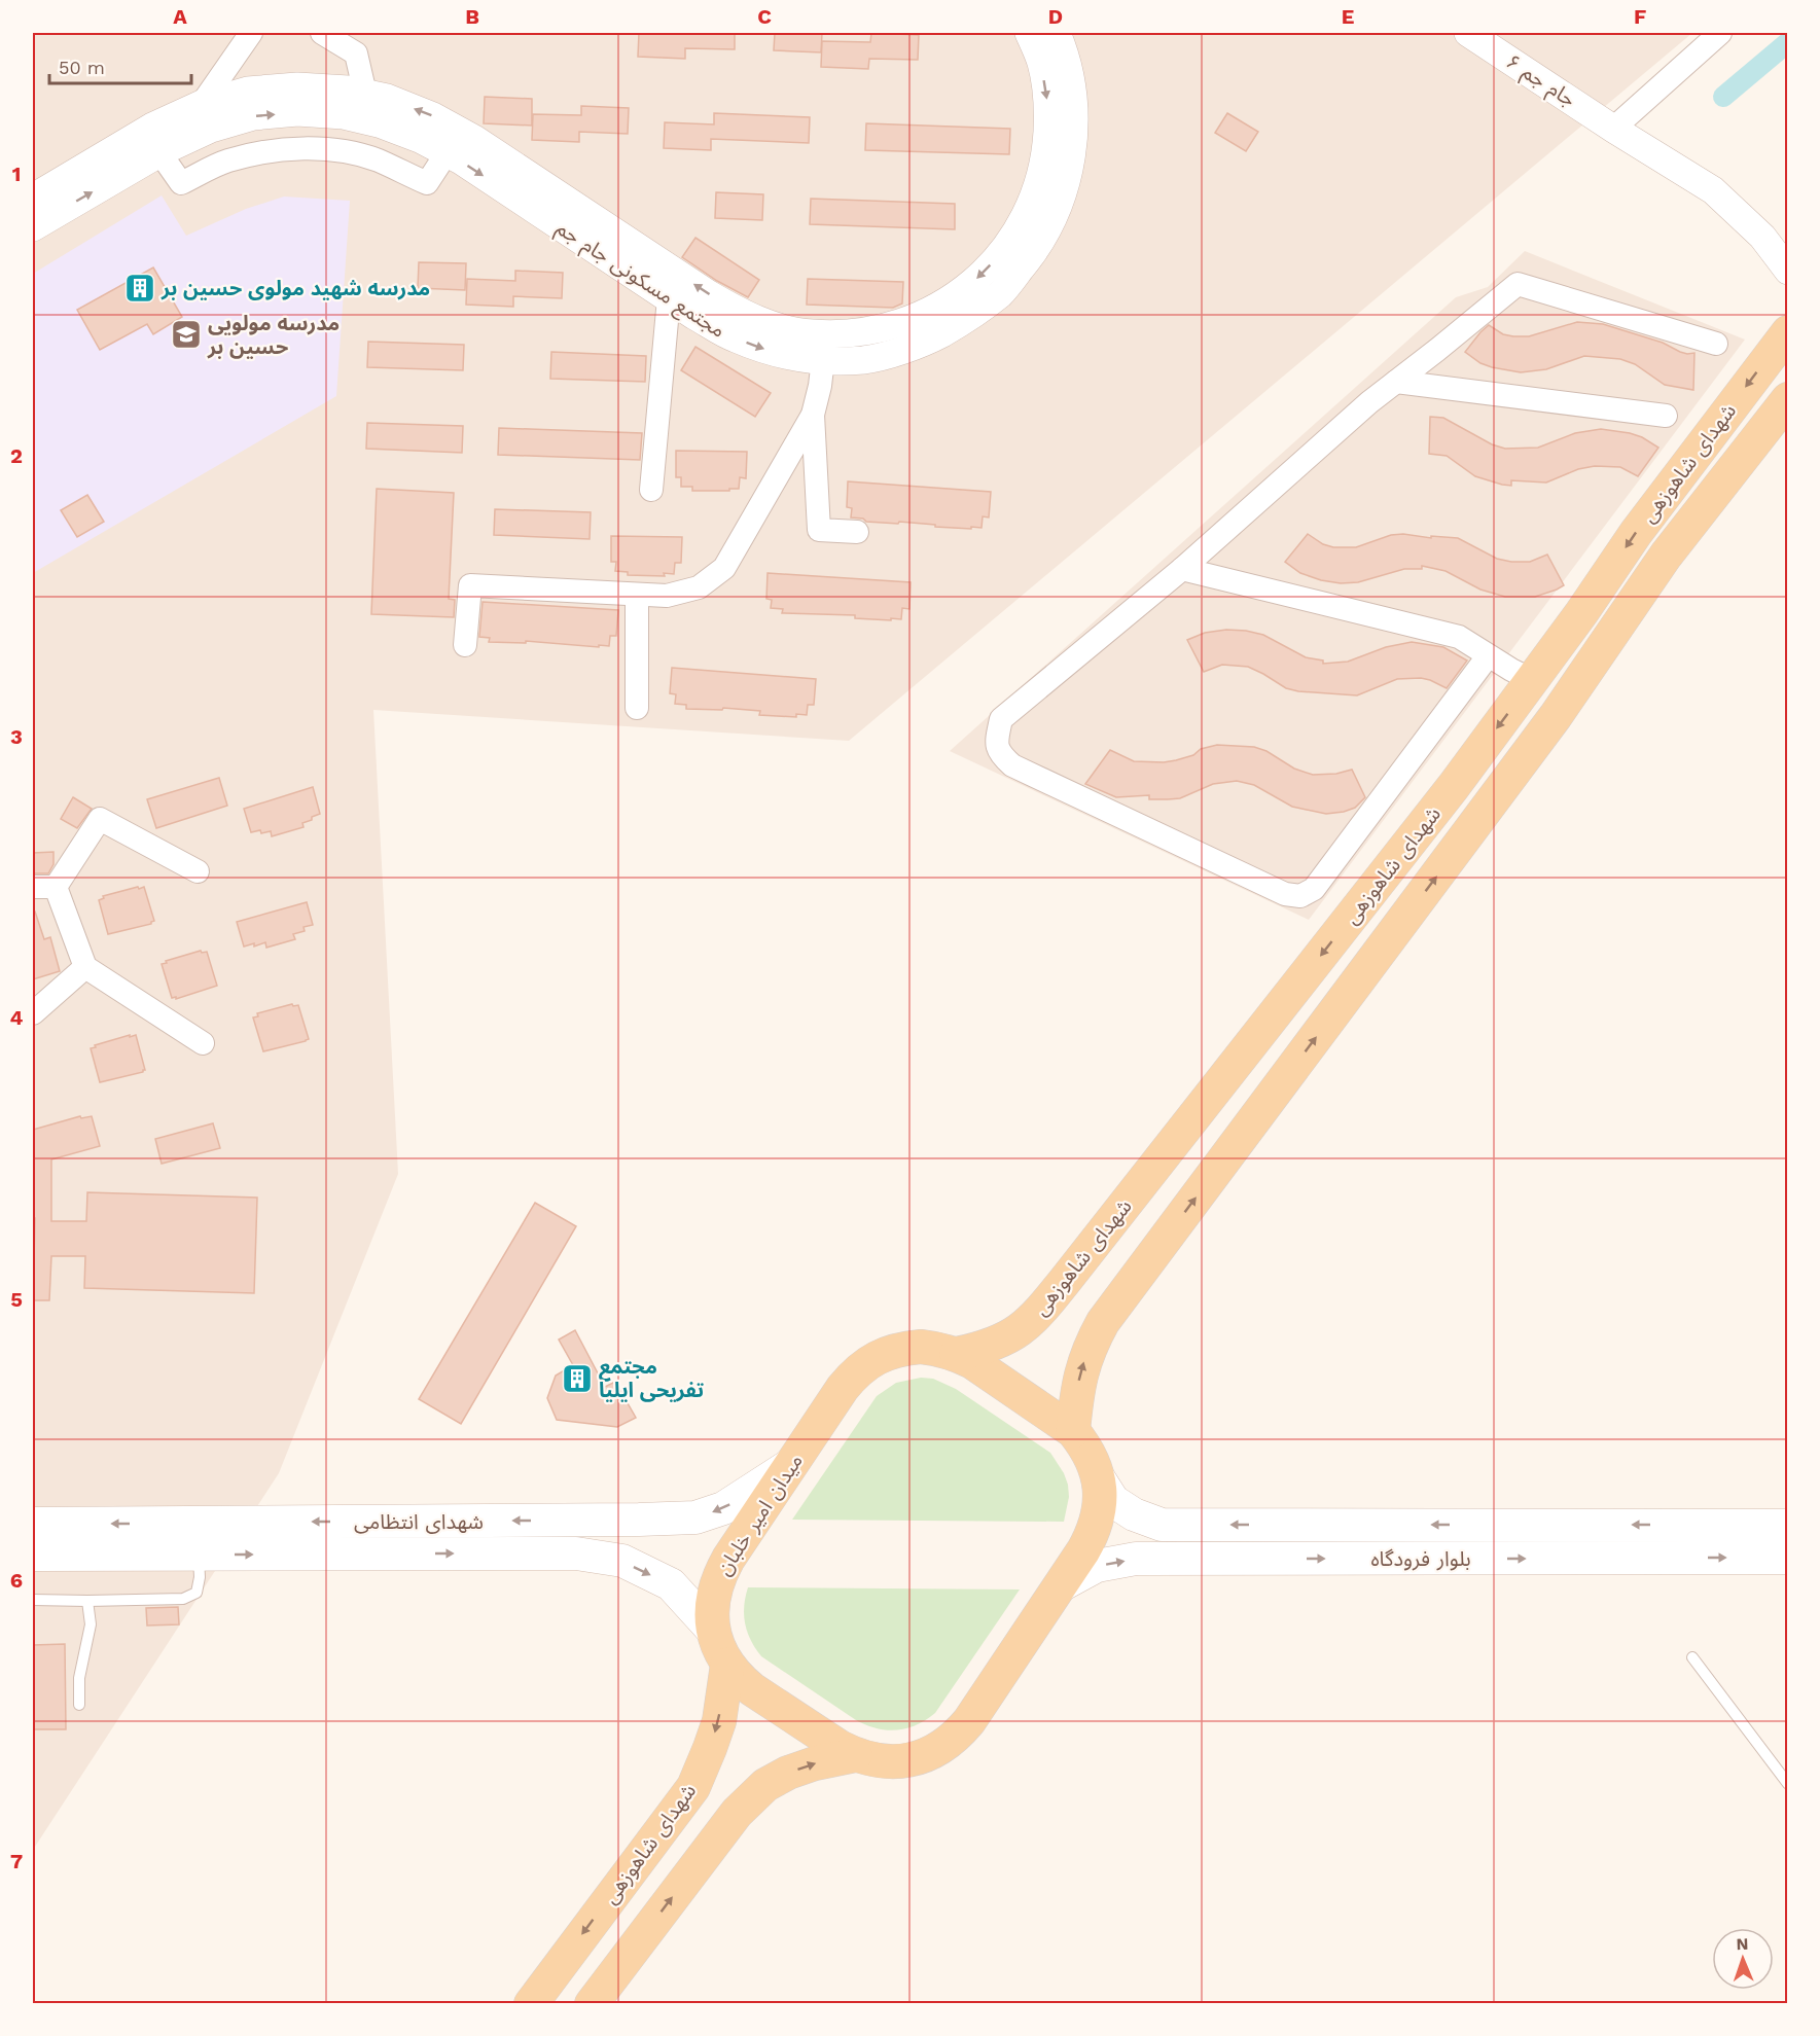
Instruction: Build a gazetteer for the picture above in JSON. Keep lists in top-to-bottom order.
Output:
{
  "streets": {
    "main road": [
      "شهدای شاهوزهی",
      "میدان امیر خلبان",
      "شهدای انتظامی",
      "بلوار فرودگاه"
    ],
    "street": ["جام جم ۶", "مجتمع مسکونی جام جم"]
  },
  "crossings": [
    ["شهدای شاهوزهی", "میدان امیر خلبان"],
    ["میدان امیر خلبان", "شهدای انتظامی"],
    ["میدان امیر خلبان", "بلوار فرودگاه"]
  ],
  "places": {
    "building": ["مدرسه شهید مولوی حسین بر", "مجتمع تفریحی ایلیا"],
    "school or university": ["مدرسه مولویی حسین بر"]
  },
  "scale_bar": "50 m",
  "north": "top",
  "grid": {
    "columns": [
      "A",
      "B",
      "C",
      "D",
      "E",
      "F"
    ],
    "rows": [
      "1",
      "2",
      "3",
      "4",
      "5",
      "6",
      "7"
    ]
  }
}
